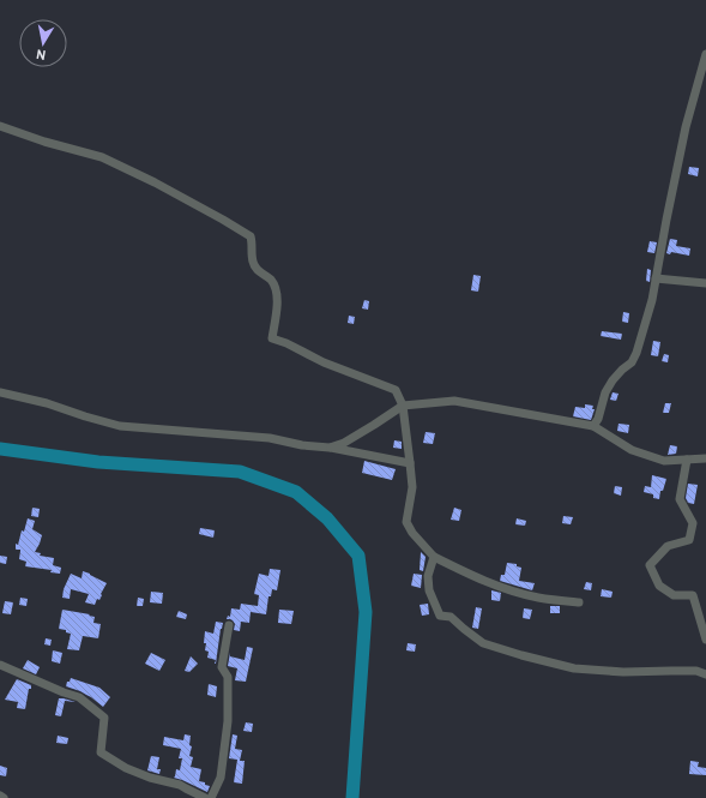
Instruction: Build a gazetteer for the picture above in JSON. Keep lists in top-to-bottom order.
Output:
{
  "north": "bottom"
}
